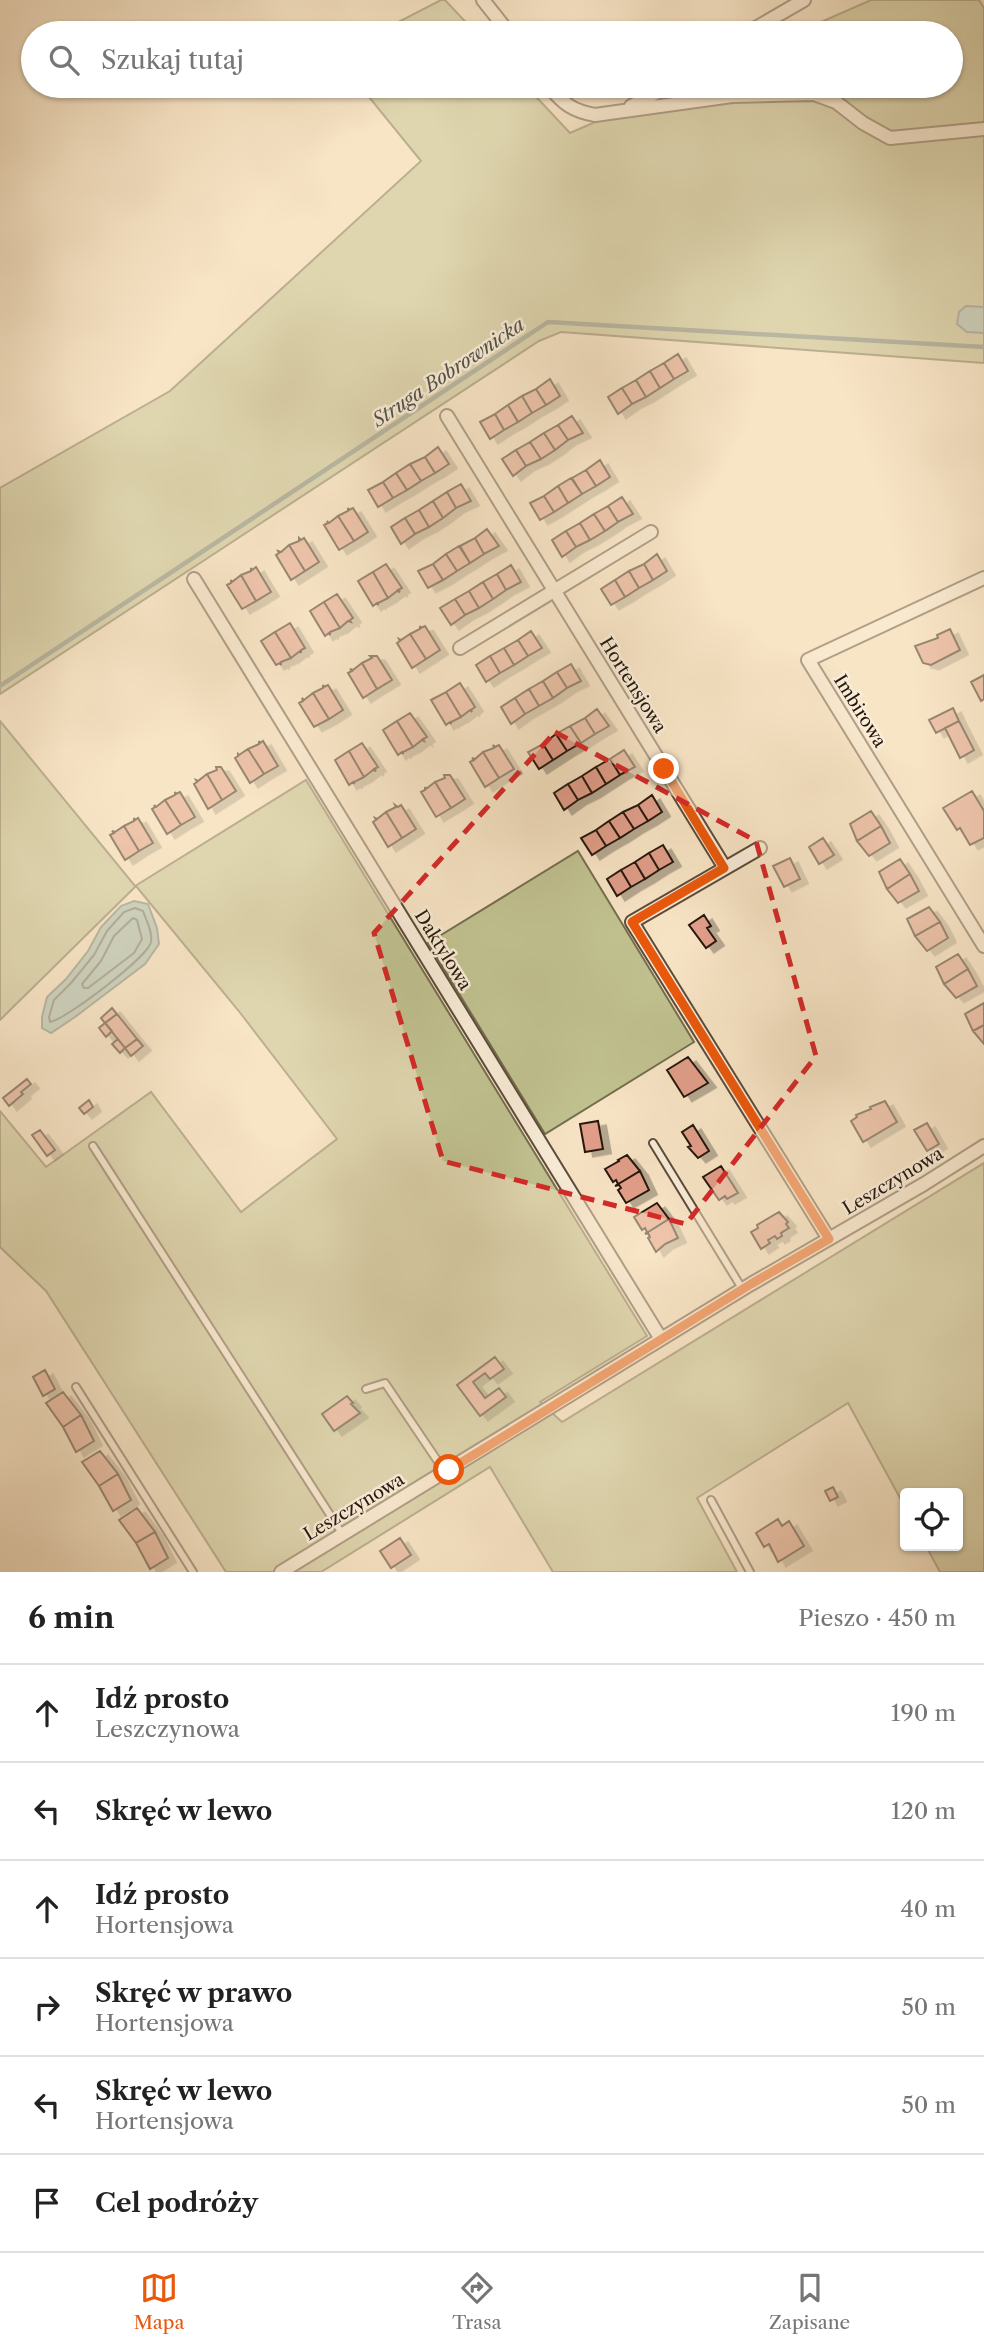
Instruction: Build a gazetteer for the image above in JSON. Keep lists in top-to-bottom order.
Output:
{
  "streets": {
    "street": [
      "Hortensjowa",
      "Imbirowa",
      "Daktylowa",
      "Leszczynowa"
    ]
  },
  "crossings": [
    ["Daktylowa", "Leszczynowa"]
  ],
  "water": ["Struga Bobrownicka"],
  "page": {
    "search": "Szukaj tutaj",
    "heading": ["6 min", "Pieszo · 450 m"],
    "list": [
      ["Idź prosto", "Leszczynowa", "190 m"],
      ["Skręć w lewo", "120 m"],
      ["Idź prosto", "Hortensjowa", "40 m"],
      ["Skręć w prawo", "Hortensjowa", "50 m"],
      ["Skręć w lewo", "Hortensjowa", "50 m"],
      "Cel podróży"
    ],
    "nav": ["Mapa", "Trasa", "Zapisane"]
  }
}
